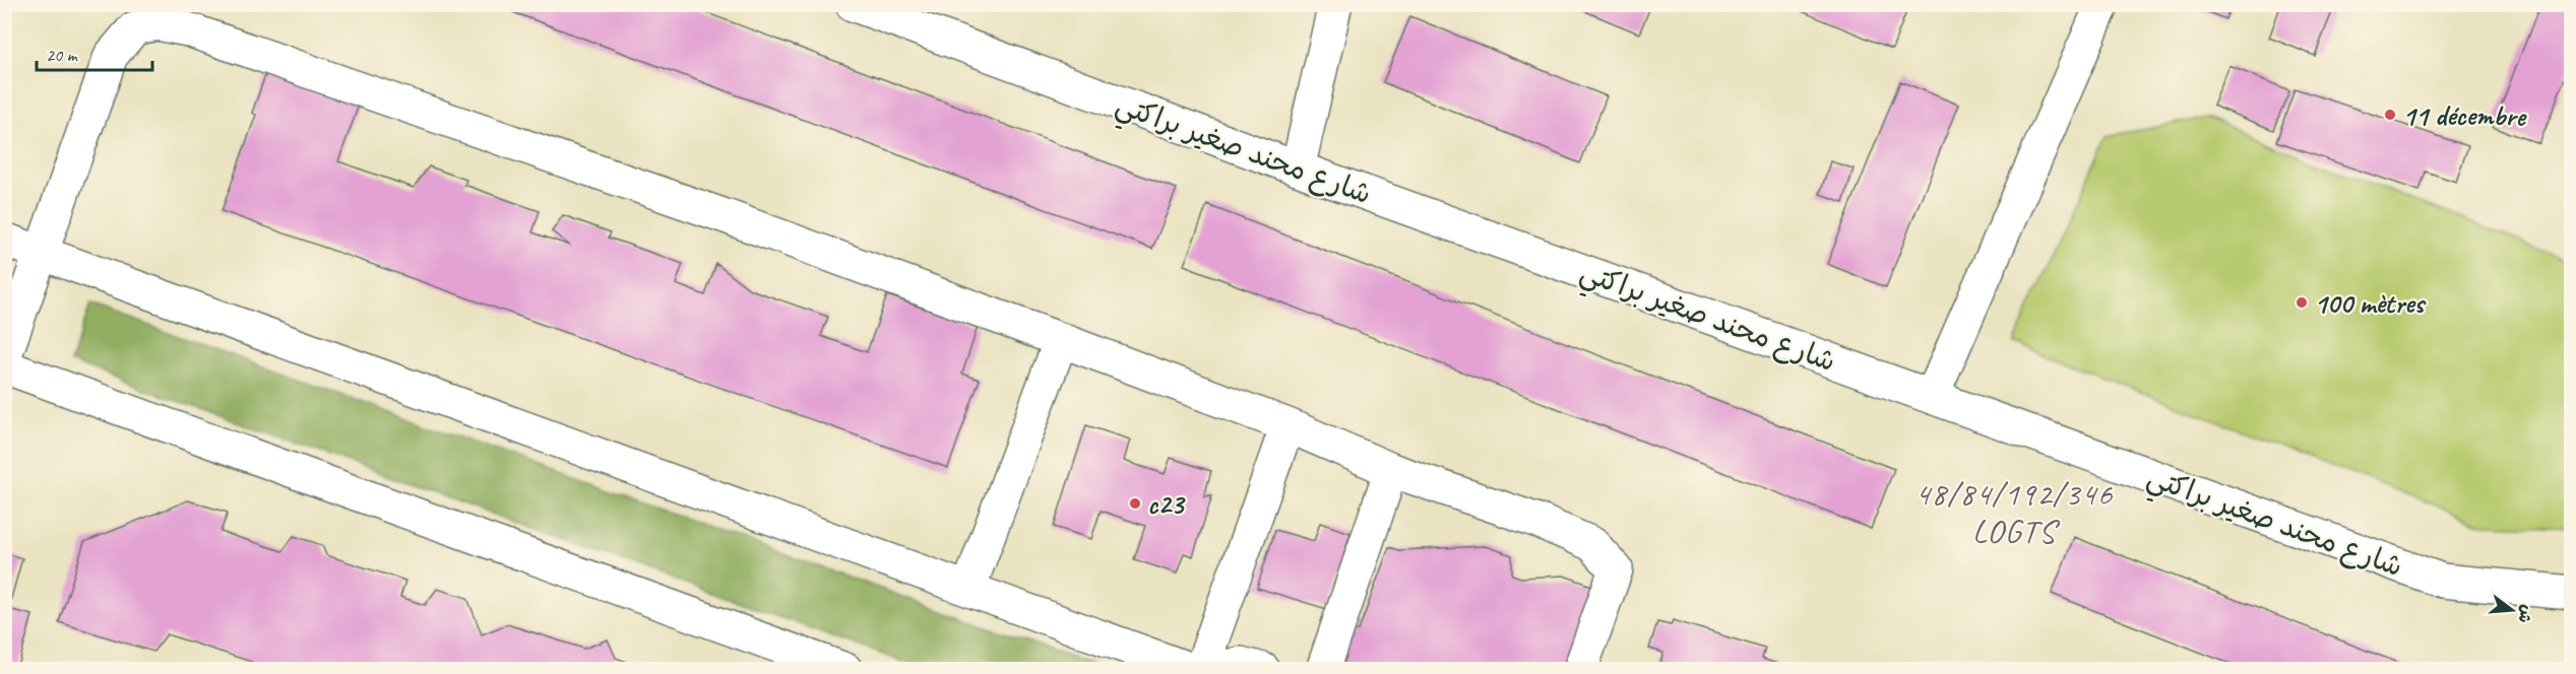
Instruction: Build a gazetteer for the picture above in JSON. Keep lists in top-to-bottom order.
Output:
{
  "streets": {
    "street": ["شارع محند صغير براكتي"]
  },
  "districts": ["48/84/192/346 LOGTS"],
  "places": ["11 décembre", "100 mètres", "c23"],
  "scale_bar": "20 m",
  "north": "right"
}
